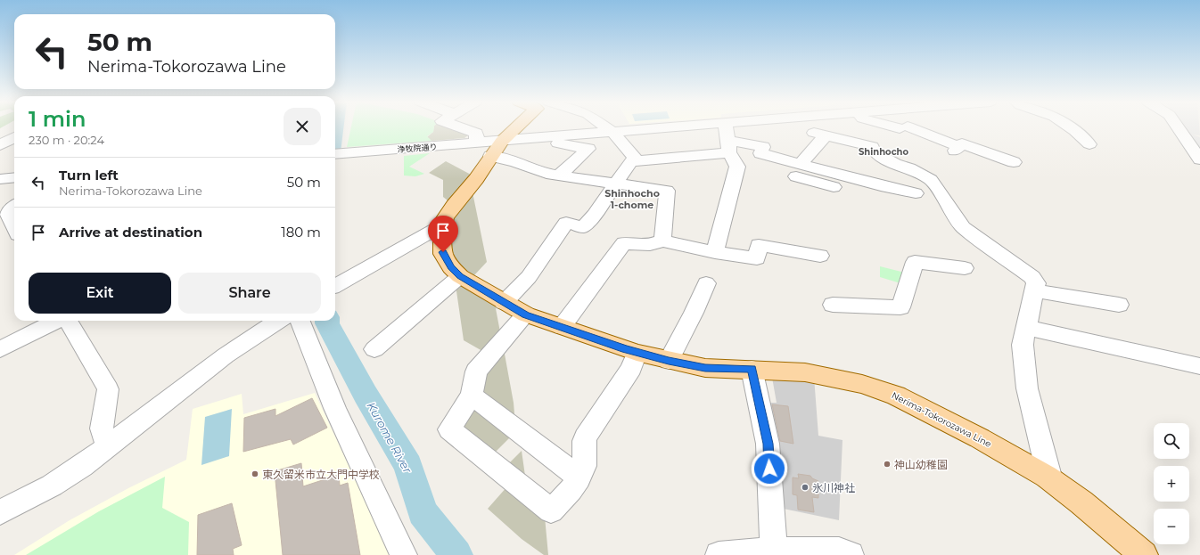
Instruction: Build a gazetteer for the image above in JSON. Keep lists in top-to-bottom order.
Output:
{
  "streets": {
    "main road": ["Nerima-Tokorozawa Line"],
    "street": ["浄牧院通り"]
  },
  "crossings": [
    ["浄牧院通り", "Nerima-Tokorozawa Line"]
  ],
  "districts": ["Shinhocho", "Shinhocho 1-chome"],
  "water": ["Kurome River"],
  "places": ["神山幼稚園", "東久留米市立大門中学校", "氷川神社"],
  "page": {
    "turn": ["50 m", "Nerima-Tokorozawa Line"],
    "heading": ["1 min", "230 m · 20:24"],
    "list": [
      {
        "name": "Turn left",
        "note": "Nerima-Tokorozawa Line",
        "value": "50 m"
      },
      {
        "name": "Arrive at destination",
        "value": "180 m"
      }
    ],
    "buttons": ["Exit", "Share"],
    "map_buttons": ["+", "−"]
  }
}
